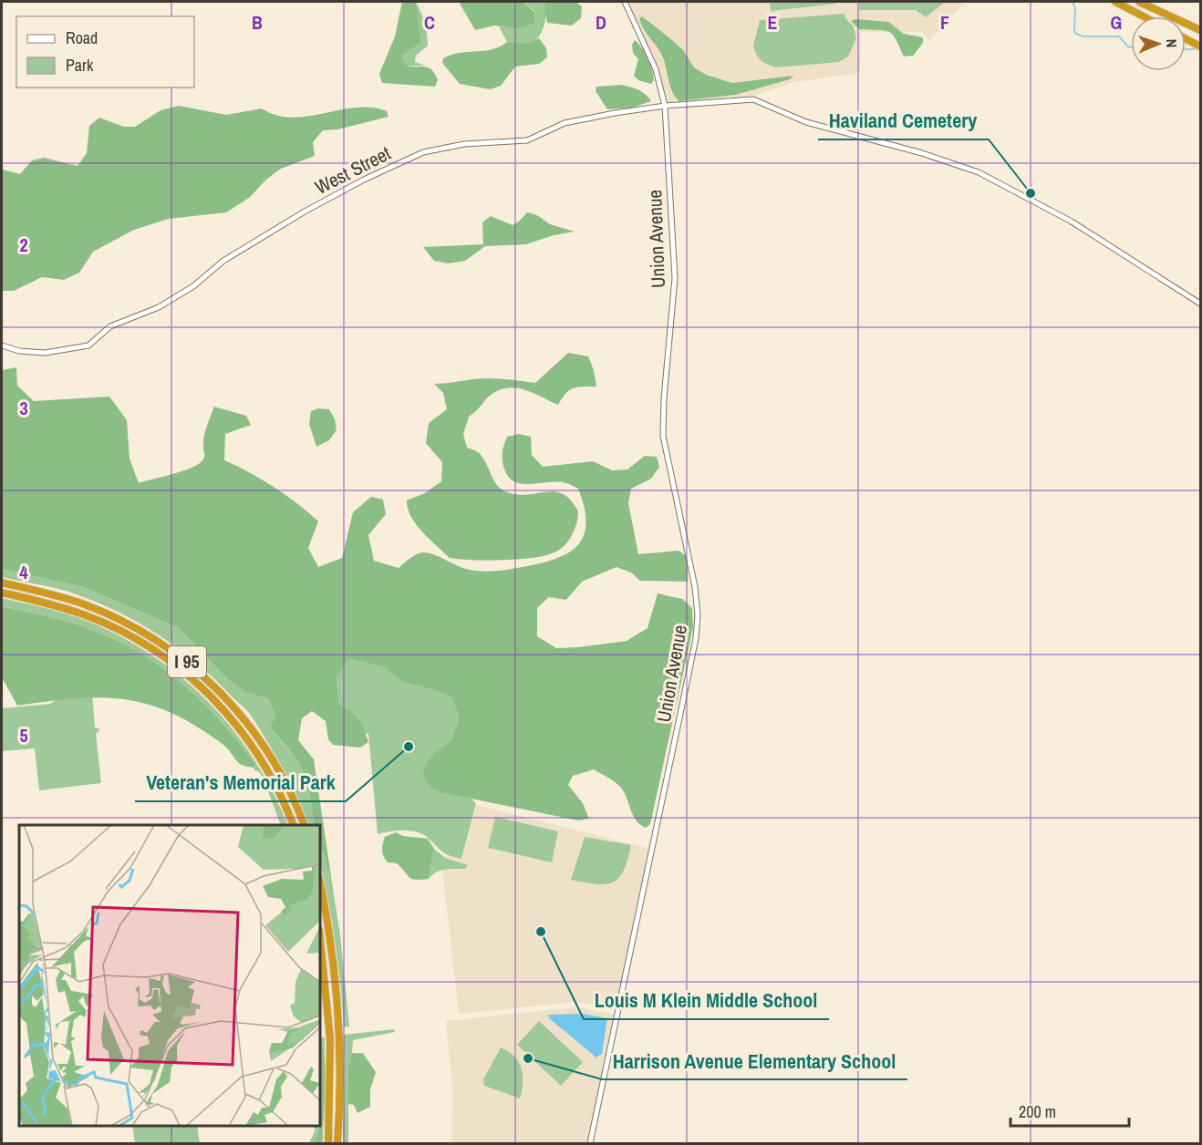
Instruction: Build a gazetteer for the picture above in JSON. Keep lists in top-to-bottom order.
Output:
{
  "streets": {
    "highway": ["I 95"],
    "street": ["West Street", "Union Avenue"]
  },
  "crossings": [
    ["West Street", "Union Avenue"]
  ],
  "places": [
    "Haviland Cemetery",
    "Veteran's Memorial Park",
    "Louis M Klein Middle School",
    "Harrison Avenue Elementary School"
  ],
  "legend": ["Road", "Park"],
  "scale_bar": "200 m",
  "north": "right",
  "grid": {
    "columns": [
      "B",
      "C",
      "D",
      "E",
      "F",
      "G"
    ],
    "rows": [
      "2",
      "3",
      "4",
      "5"
    ]
  }
}
